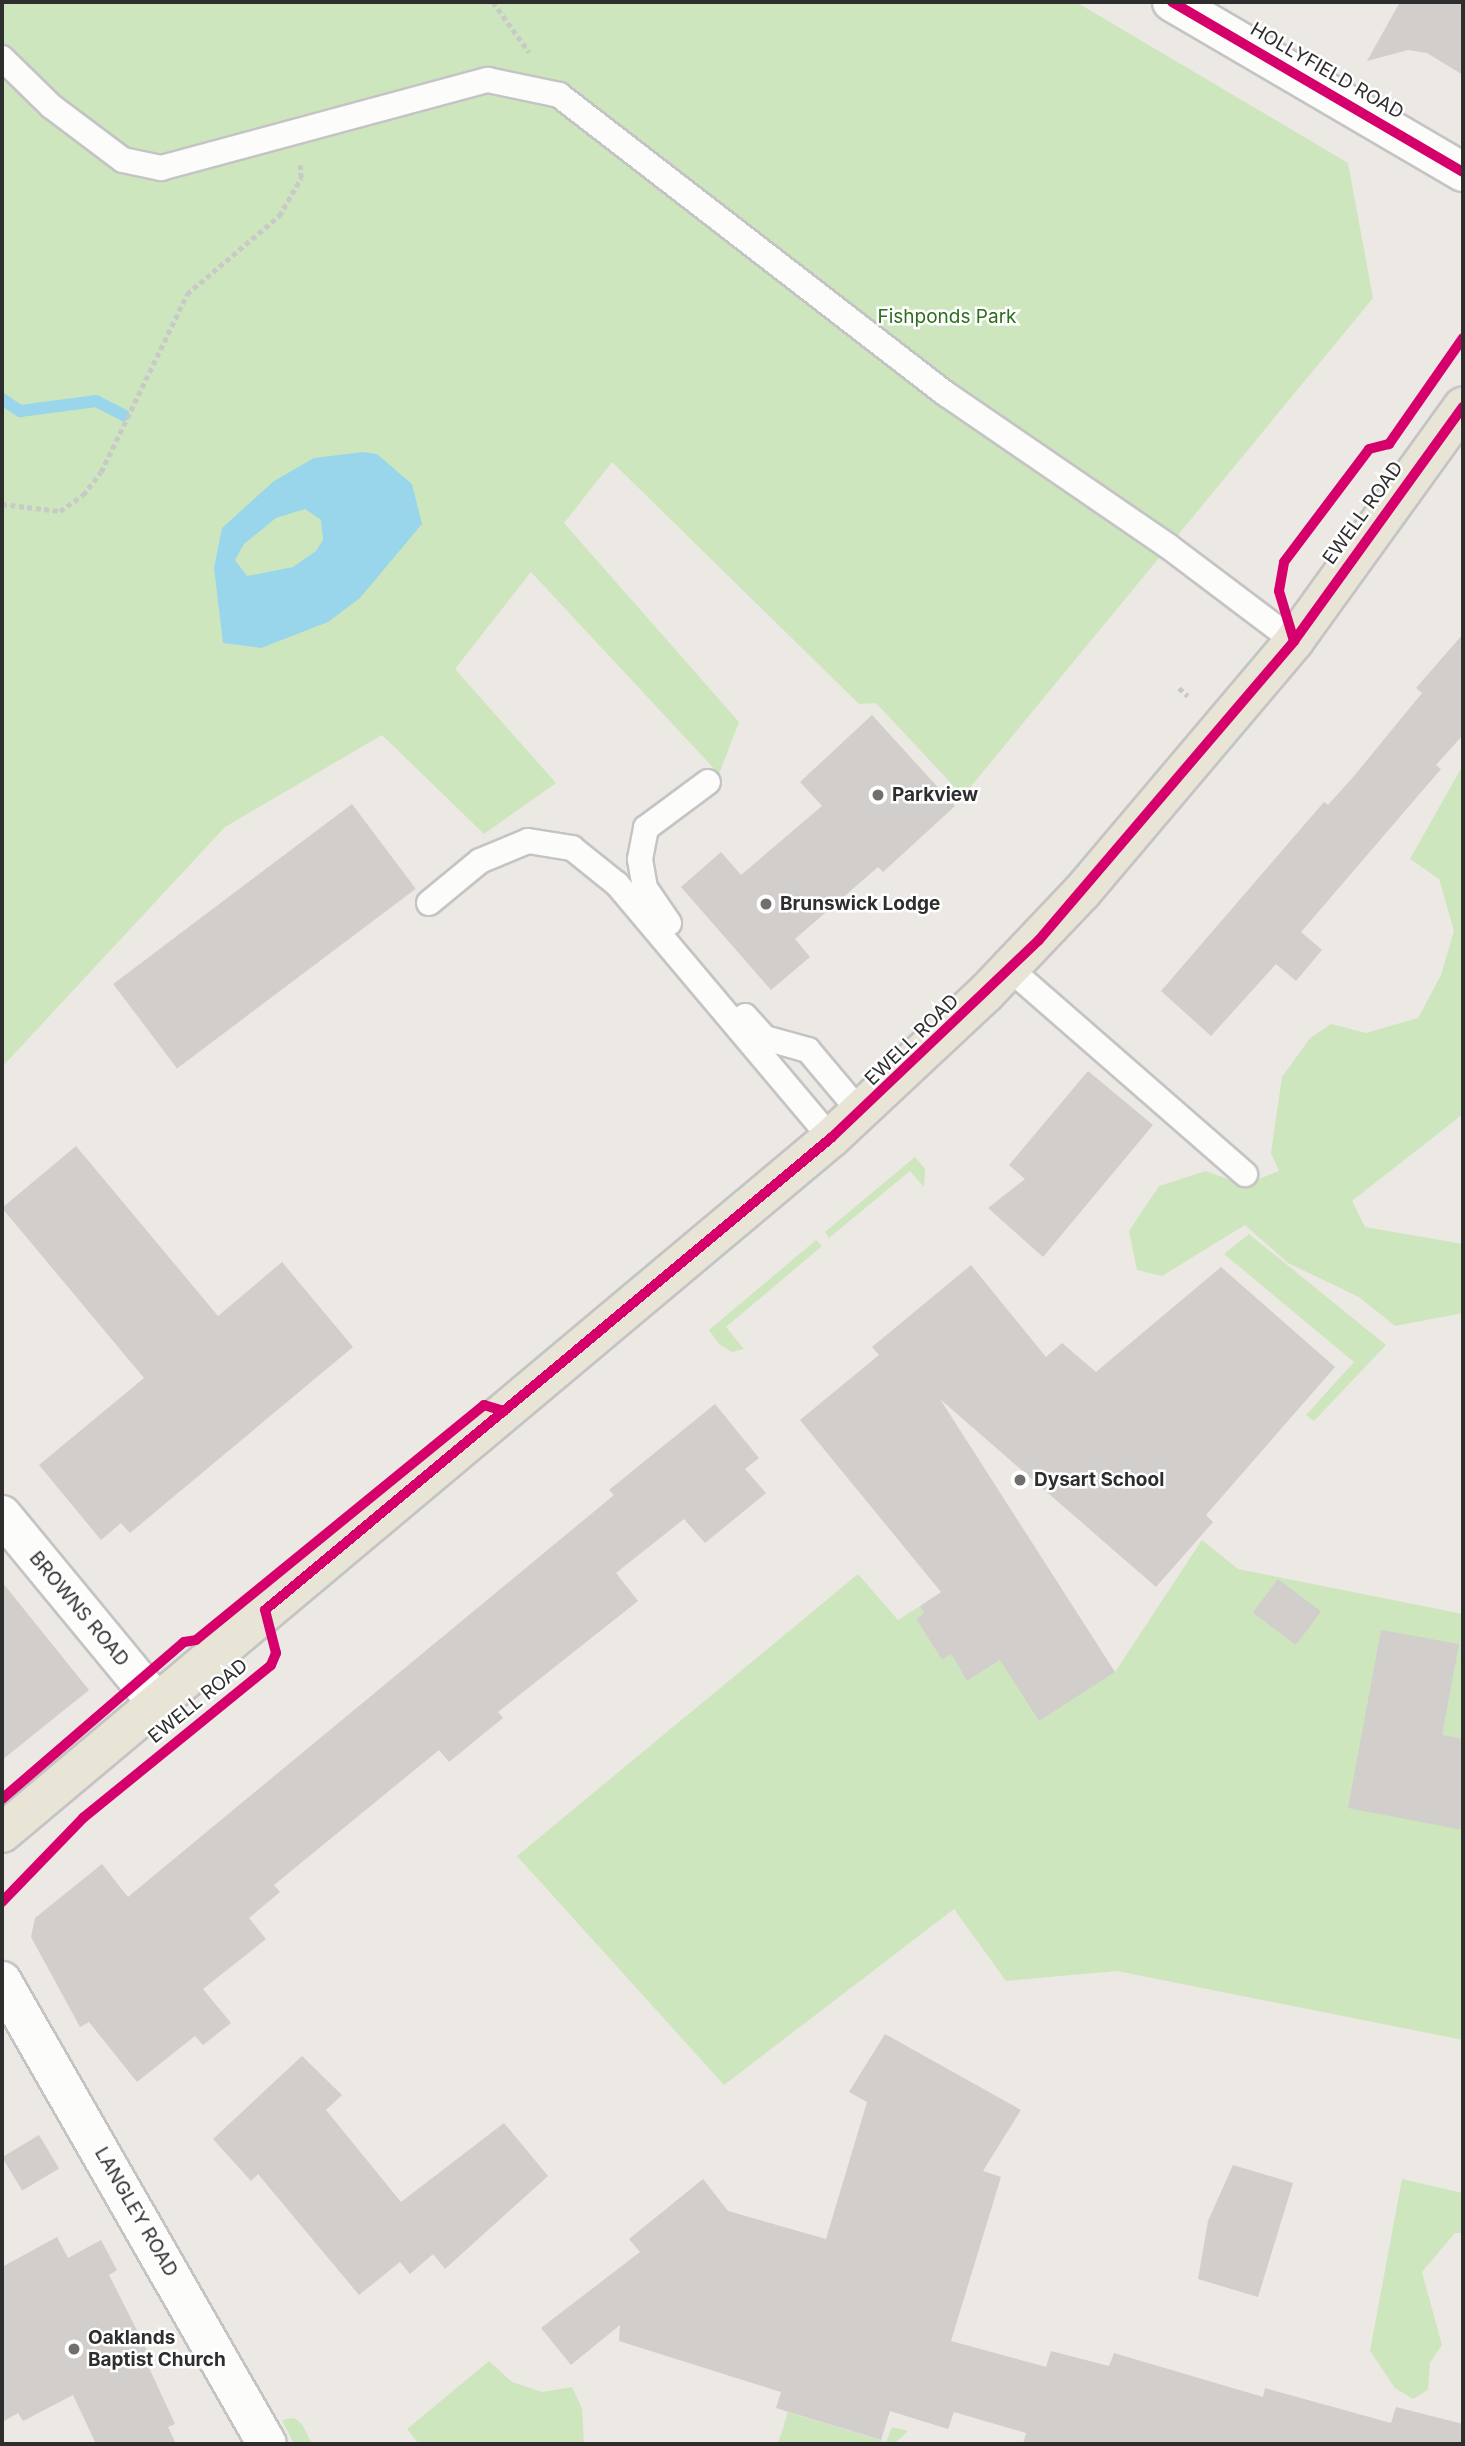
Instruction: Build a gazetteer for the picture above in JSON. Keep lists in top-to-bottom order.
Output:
{
  "streets": {
    "main road": ["EWELL ROAD"],
    "street": ["HOLLYFIELD ROAD", "BROWNS ROAD", "LANGLEY ROAD"]
  },
  "crossings": [
    ["EWELL ROAD", "BROWNS ROAD"]
  ],
  "parks": ["Fishponds Park"],
  "places": [
    "Parkview",
    "Brunswick Lodge",
    "Dysart School",
    "Oaklands Baptist Church"
  ]
}
